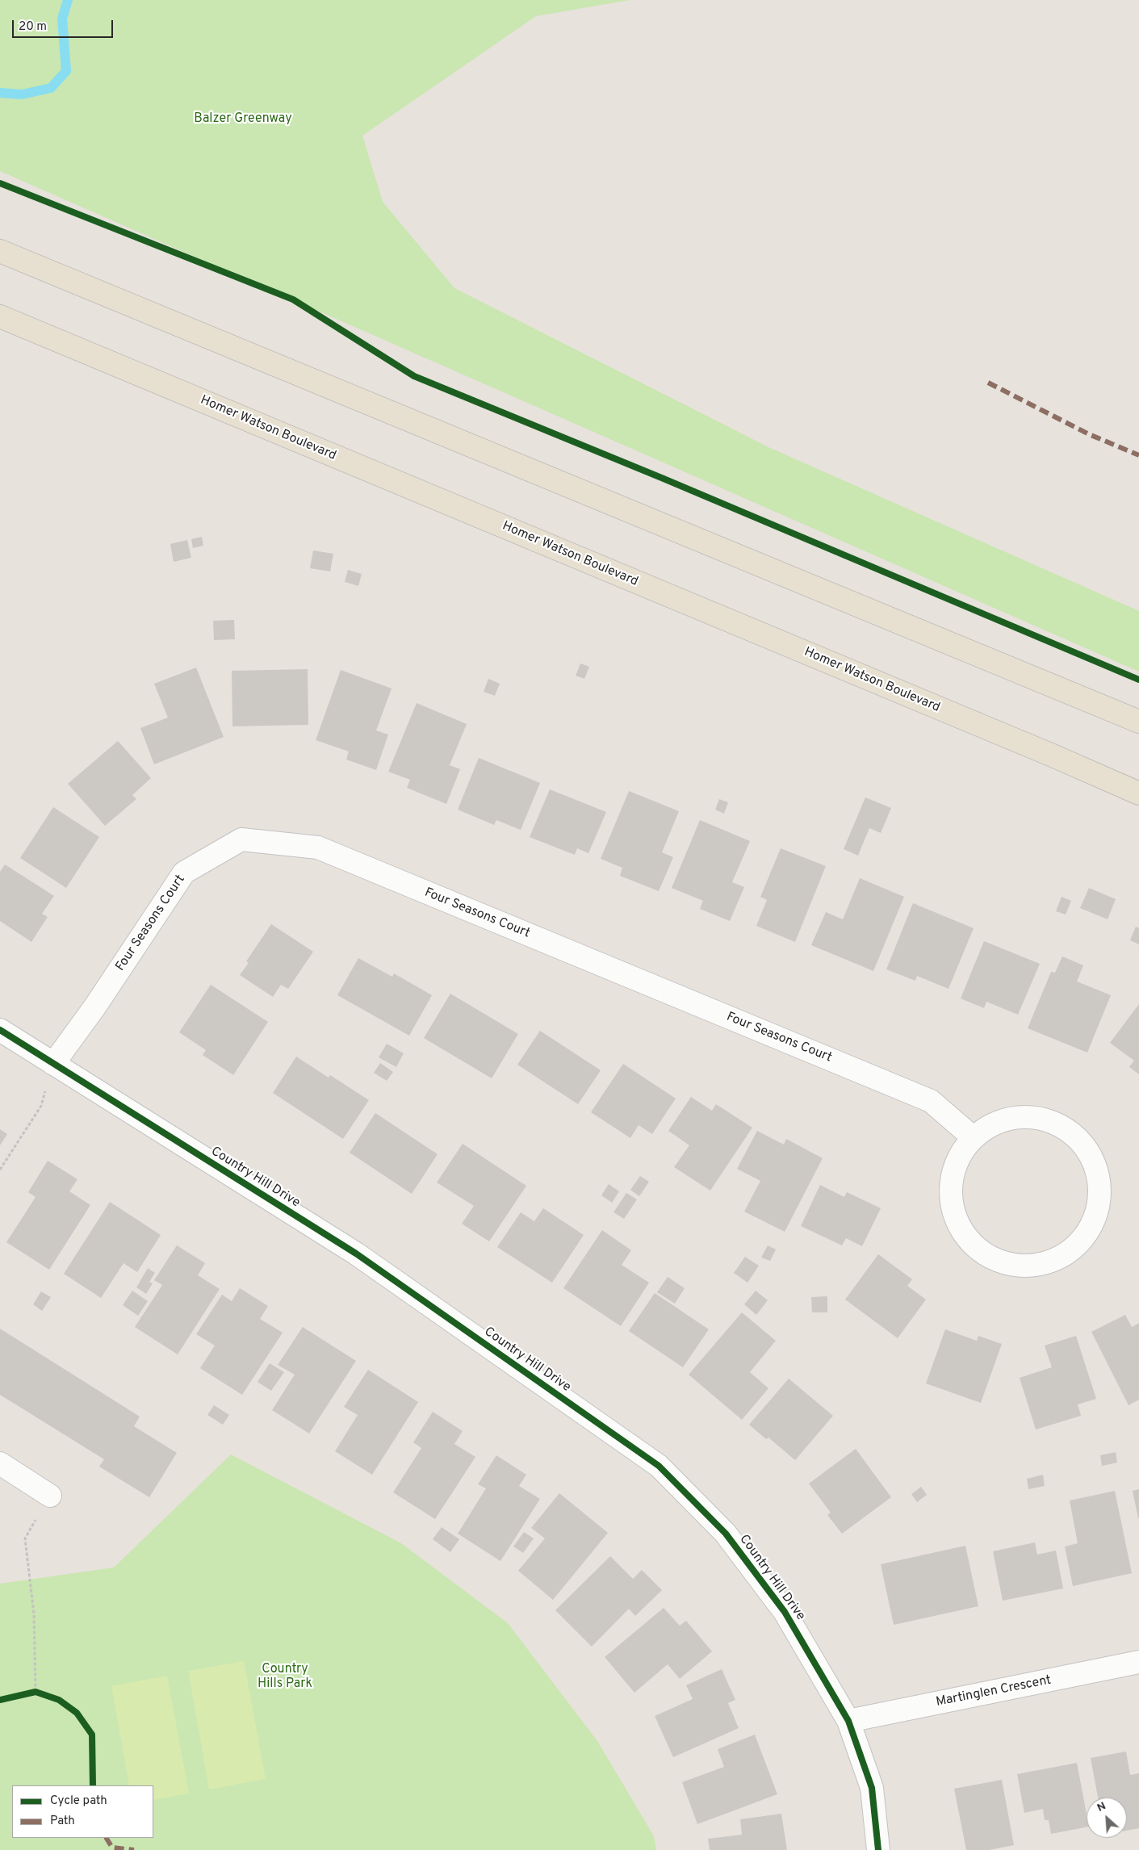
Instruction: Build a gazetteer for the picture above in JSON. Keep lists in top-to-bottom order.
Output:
{
  "streets": {
    "main road": ["Homer Watson Boulevard"],
    "street": ["Four Seasons Court", "Country Hill Drive", "Martinglen Crescent"]
  },
  "crossings": [
    ["Four Seasons Court", "Country Hill Drive"],
    ["Country Hill Drive", "Martinglen Crescent"]
  ],
  "parks": ["Balzer Greenway", "Country Hills Park"],
  "legend": ["Cycle path", "Path"],
  "scale_bar": "20 m",
  "north": "top left"
}
